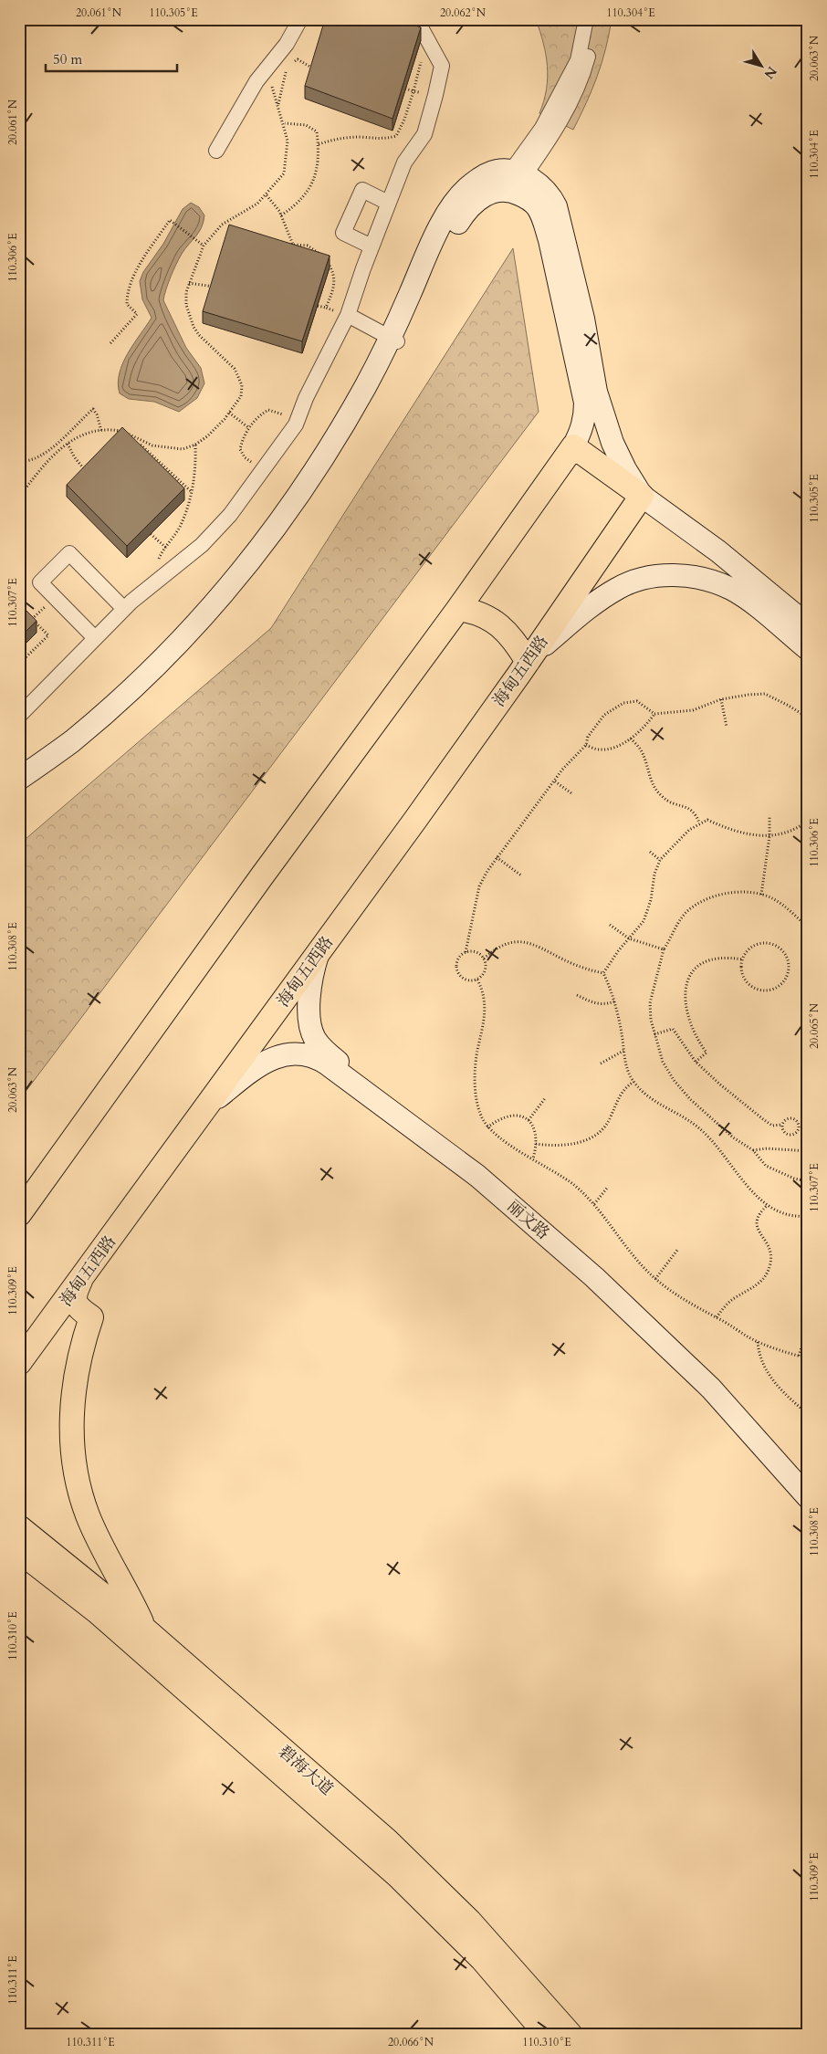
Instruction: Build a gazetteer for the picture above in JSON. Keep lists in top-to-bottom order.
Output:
{
  "streets": {
    "main road": ["海甸五西路", "碧海大道"],
    "street": ["丽文路"]
  },
  "crossings": [
    ["海甸五西路", "丽文路"]
  ],
  "scale_bar": "50 m",
  "north": "bottom right",
  "coordinates": [
    "20.061°N",
    "110.305°E",
    "20.062°N",
    "110.304°E",
    "20.063°N",
    "110.306°E",
    "110.307°E",
    "110.308°E",
    "20.065°N",
    "110.309°E",
    "110.310°E",
    "110.311°E",
    "20.066°N"
  ]
}
